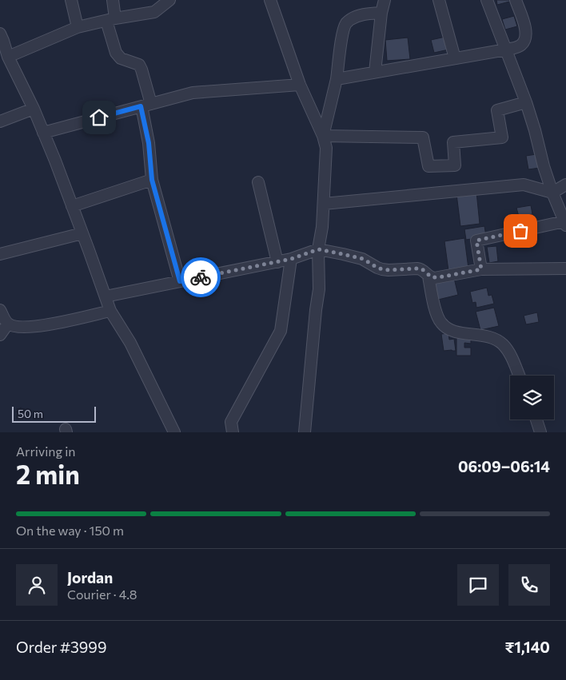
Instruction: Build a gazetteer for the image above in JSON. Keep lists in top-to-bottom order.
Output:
{
  "scale_bar": "50 m",
  "page": {
    "scale": "50 m",
    "heading": ["2 min", "Arriving in", "06:09–06:14"],
    "panel": [
      "Jordan",
      "Courier · 4.8",
      "Order #3999",
      "₹1,140"
    ],
    "bar": "On the way · 150 m"
  }
}
